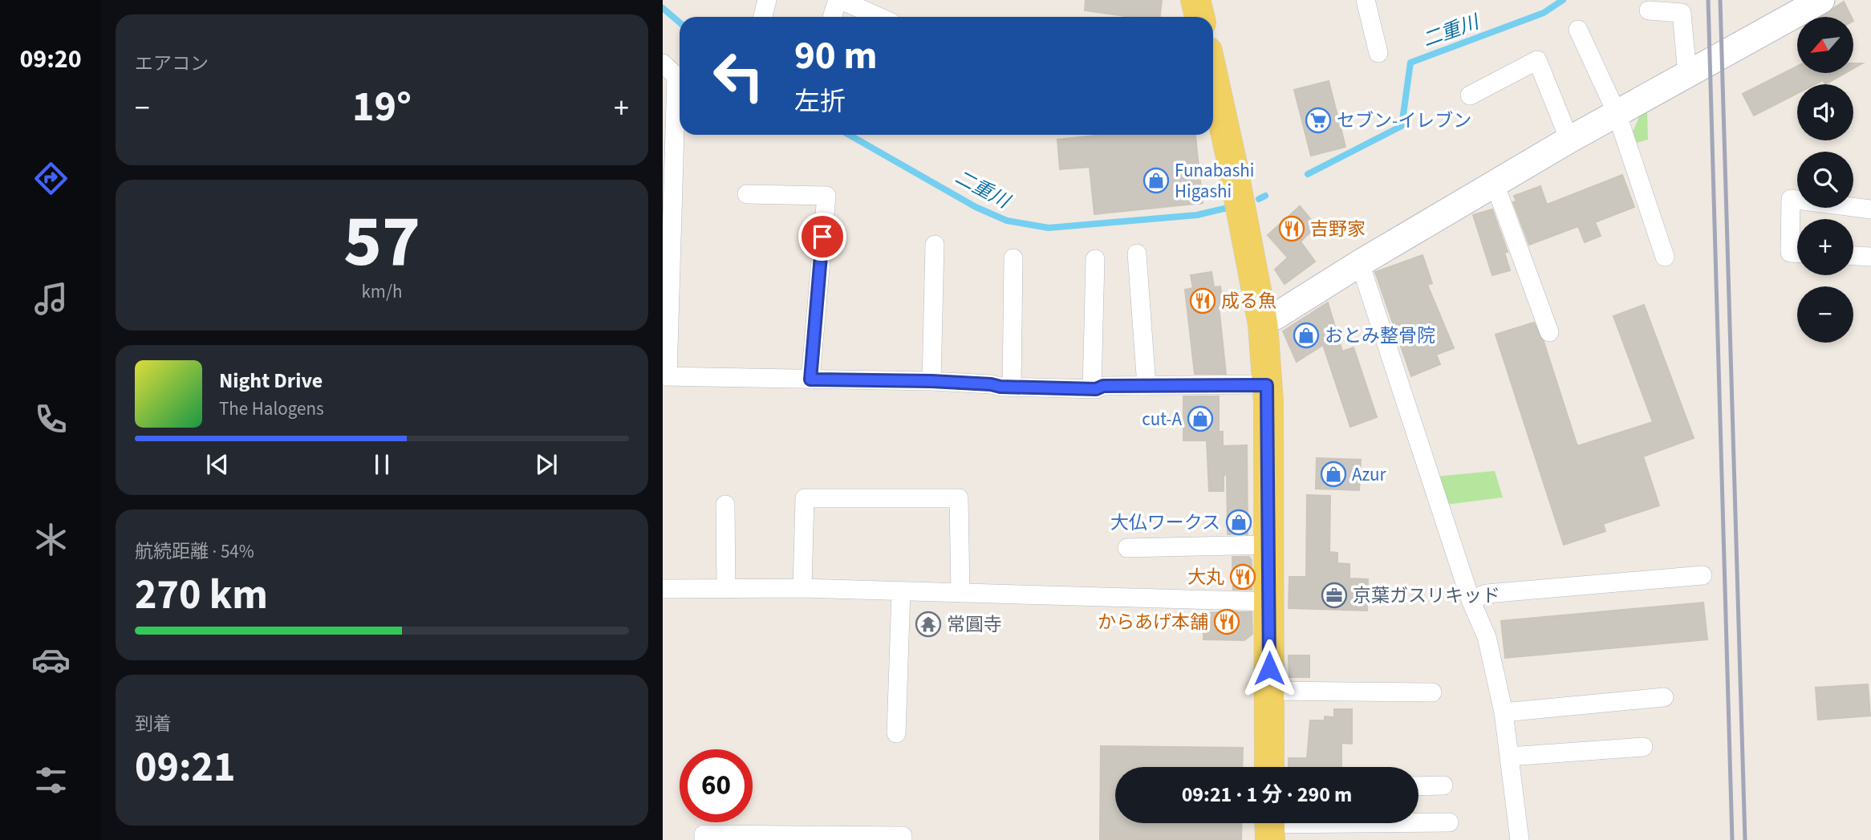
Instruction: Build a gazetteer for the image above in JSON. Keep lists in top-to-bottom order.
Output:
{
  "water": ["二重川"],
  "places": {
    "supermarket": ["セブン-イレブン"],
    "shop": [
      "Funabashi Higashi",
      "おとみ整骨院",
      "cut-A",
      "Azur",
      "大仏ワークス"
    ],
    "restaurant": [
      "吉野家",
      "成る魚",
      "大丸",
      "からあげ本舗"
    ],
    "office": ["京葉ガスリキッド"],
    "temple": ["常圓寺"]
  },
  "north": "bottom left",
  "page": {
    "tabs": "09:20",
    "tile": [
      "エアコン",
      ["57", "km/h"],
      ["航続距離 · 54%", "270 km"],
      ["到着", "09:21"]
    ],
    "map_buttons": ["+", "−"],
    "turn": ["90 m", "左折"],
    "heat": ["−", "19°", "+"],
    "song": ["Night Drive", "The Halogens"],
    "limit": "60",
    "trip": "09:21 · 1 分 · 290 m"
  }
}
